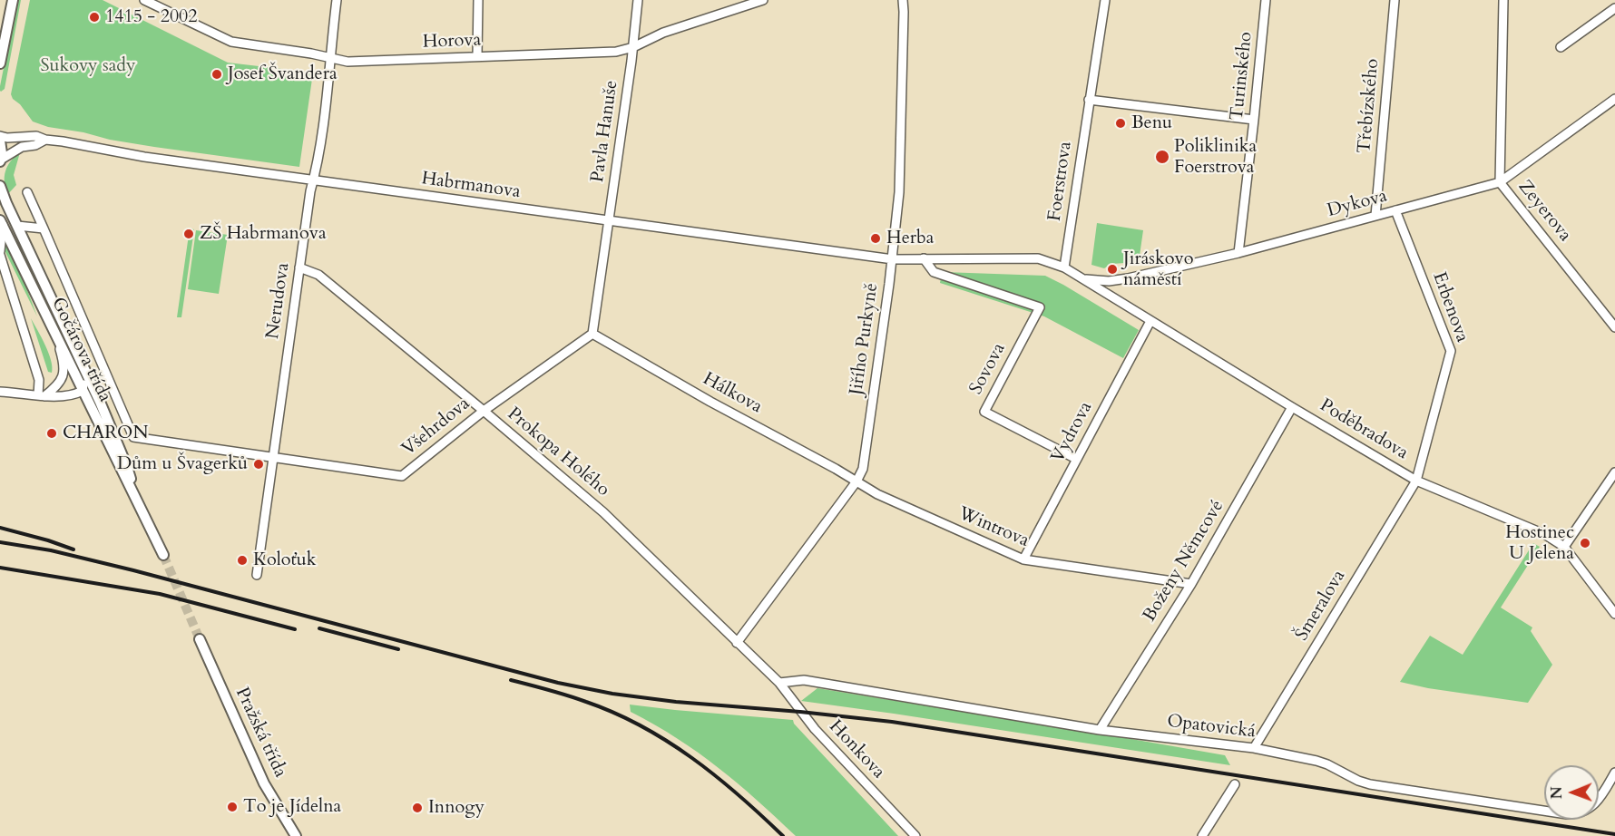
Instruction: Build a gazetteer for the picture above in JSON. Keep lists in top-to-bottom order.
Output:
{
  "streets": {
    "street": [
      "Horova",
      "Turinského",
      "Třebízského",
      "Pavla Hanuše",
      "Foerstrova",
      "Habrmanova",
      "Dykova",
      "Zeyerova",
      "Nerudova",
      "Erbenova",
      "Jiřího Purkyně",
      "Gočárova třída",
      "Sovova",
      "Hálkova",
      "Všehrdova",
      "Poděbradova",
      "Vydrova",
      "Prokopa Holého",
      "Wintrova",
      "Boženy Němcové",
      "Šmeralova",
      "Opatovická",
      "Pražská třída",
      "Honkova"
    ]
  },
  "crossings": [
    ["Horova", "Pavla Hanuše"],
    ["Horova", "Nerudova"],
    ["Turinského", "Dykova"],
    ["Třebízského", "Dykova"],
    ["Pavla Hanuše", "Habrmanova"],
    ["Habrmanova", "Nerudova"],
    ["Habrmanova", "Jiřího Purkyně"],
    ["Dykova", "Zeyerova"],
    ["Dykova", "Erbenova"],
    ["Dykova", "Poděbradova"],
    ["Nerudova", "Všehrdova"],
    ["Nerudova", "Prokopa Holého"],
    ["Erbenova", "Poděbradova"],
    ["Erbenova", "Šmeralova"],
    ["Jiřího Purkyně", "Hálkova"],
    ["Jiřího Purkyně", "Prokopa Holého"],
    ["Jiřího Purkyně", "Wintrova"],
    ["Gočárova třída", "Všehrdova"],
    ["Sovova", "Vydrova"],
    ["Hálkova", "Všehrdova"],
    ["Hálkova", "Wintrova"],
    ["Všehrdova", "Prokopa Holého"],
    ["Poděbradova", "Vydrova"],
    ["Poděbradova", "Boženy Němcové"],
    ["Poděbradova", "Šmeralova"],
    ["Vydrova", "Wintrova"],
    ["Prokopa Holého", "Opatovická"],
    ["Prokopa Holého", "Honkova"],
    ["Wintrova", "Boženy Němcové"],
    ["Boženy Němcové", "Opatovická"],
    ["Šmeralova", "Opatovická"],
    ["Opatovická", "Honkova"]
  ],
  "parks": ["Sukovy sady"],
  "places": [
    "1415 - 2002",
    "Josef Švandera",
    "Benu",
    "Poliklinika Foerstrova",
    "ZŠ Habrmanova",
    "Herba",
    "Jiráskovo náměstí",
    "CHARON",
    "Dům u Švagerků",
    "Hostinec U Jelena",
    "Koloťuk",
    "To je Jídelna",
    "Innogy"
  ],
  "north": "left"
}
